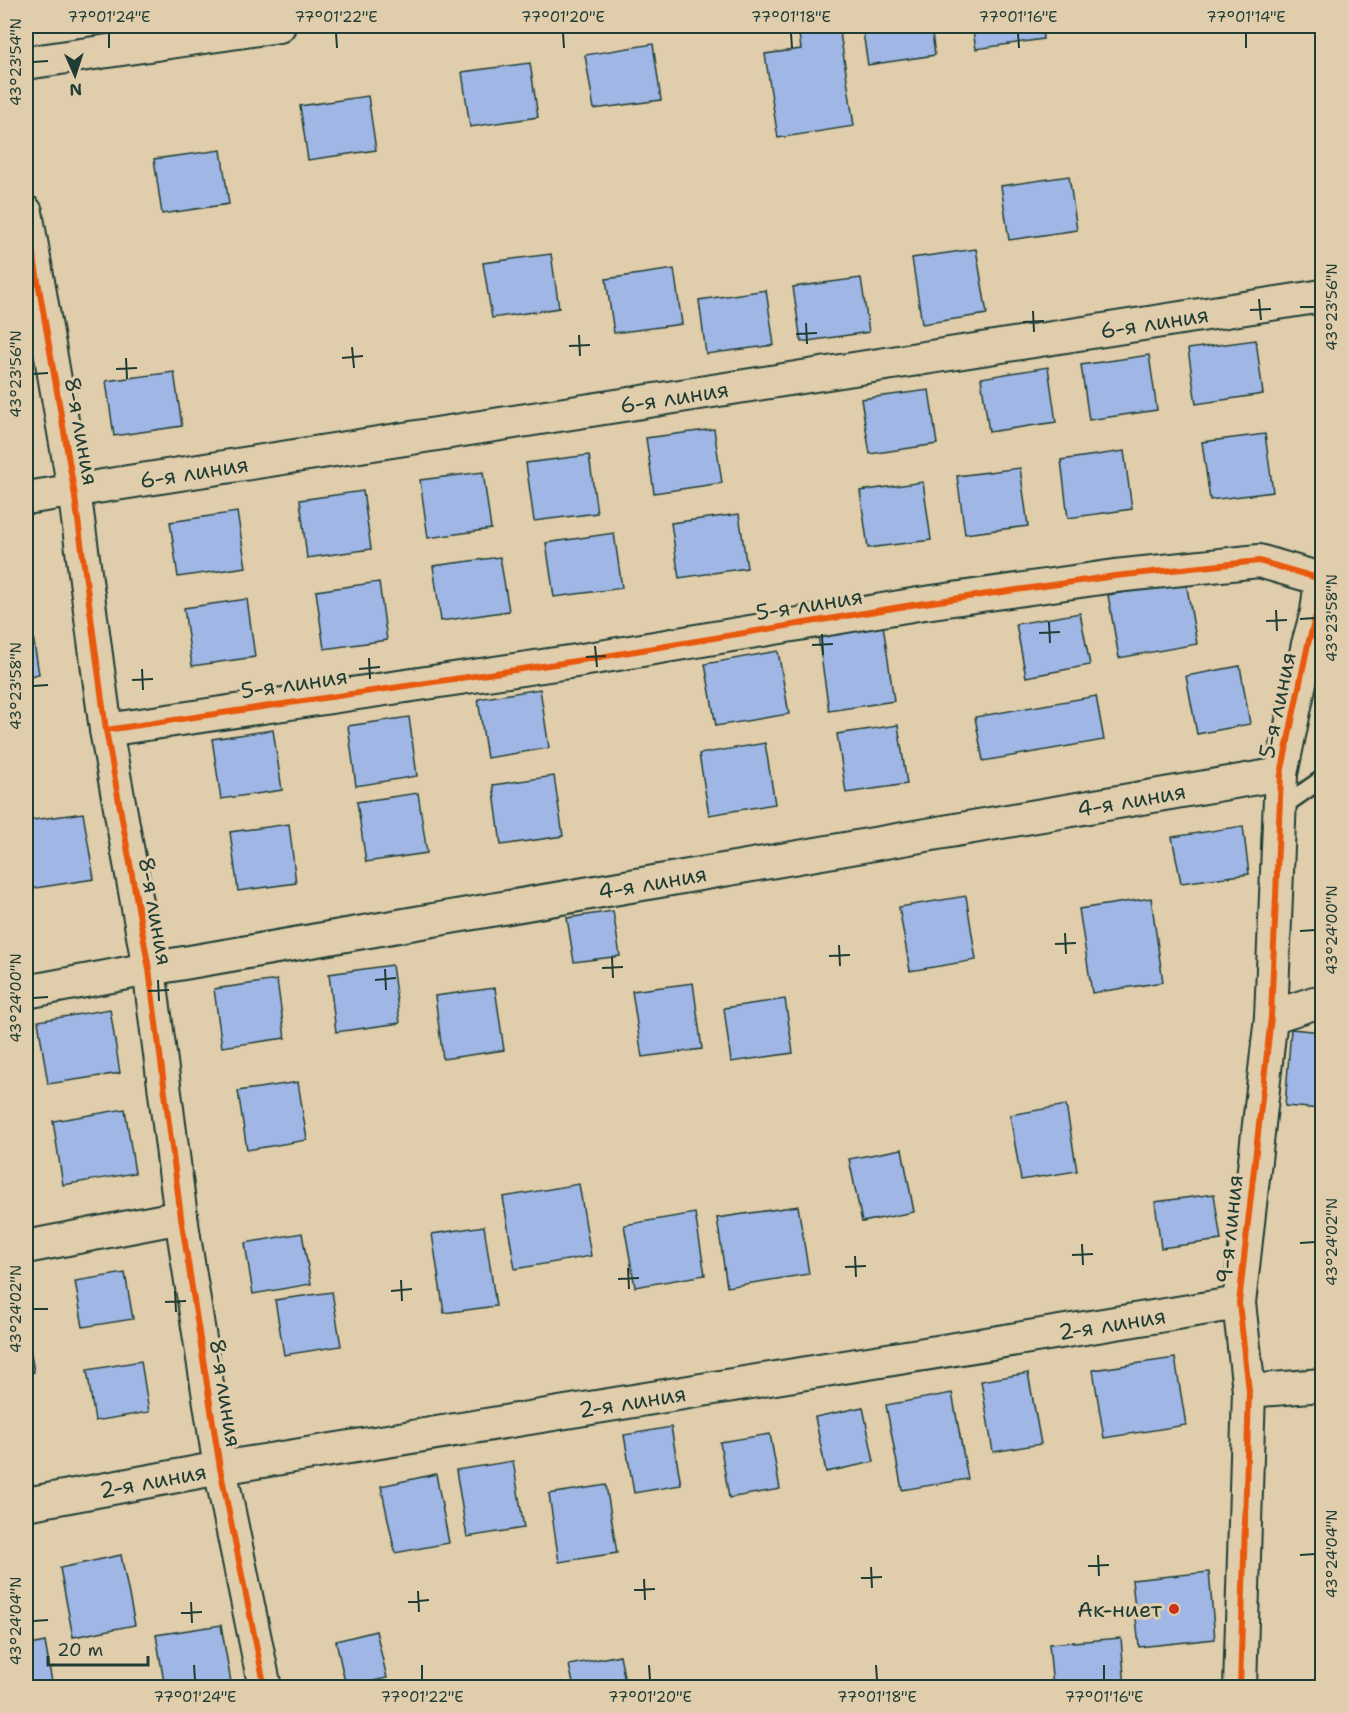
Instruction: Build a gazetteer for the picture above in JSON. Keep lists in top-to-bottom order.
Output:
{
  "streets": {
    "street": [
      "6-я линия",
      "8-я линия",
      "5-я линия",
      "4-я линия",
      "9-я линия",
      "2-я линия"
    ]
  },
  "crossings": [
    ["6-я линия", "8-я линия"],
    ["8-я линия", "5-я линия"],
    ["8-я линия", "4-я линия"],
    ["8-я линия", "2-я линия"],
    ["5-я линия", "4-я линия"],
    ["5-я линия", "9-я линия"],
    ["4-я линия", "9-я линия"],
    ["9-я линия", "2-я линия"]
  ],
  "places": ["Ак-ниет"],
  "scale_bar": "20 m",
  "north": "bottom",
  "coordinates": [
    "77°01'24\"E",
    "77°01'22\"E",
    "77°01'20\"E",
    "77°01'18\"E",
    "77°01'16\"E",
    "77°01'14\"E",
    "43°23'54\"N",
    "43°23'56\"N",
    "43°23'58\"N",
    "43°24'00\"N",
    "43°24'02\"N",
    "43°24'04\"N"
  ]
}
